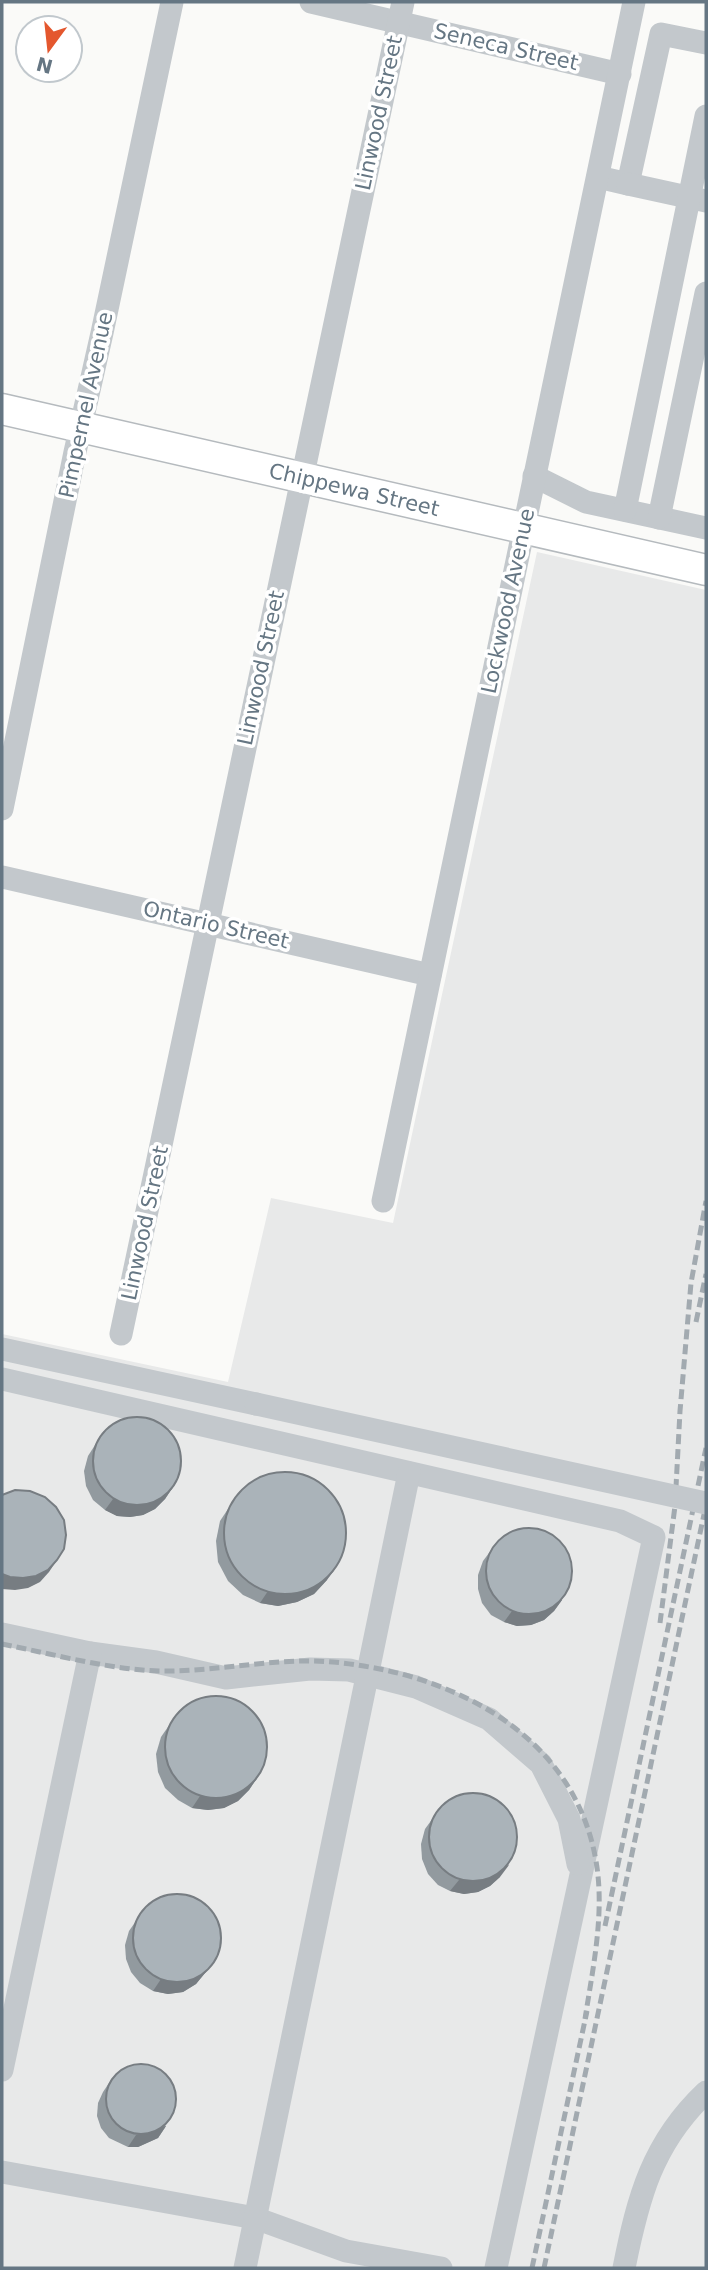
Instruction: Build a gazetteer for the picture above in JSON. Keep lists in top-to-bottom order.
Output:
{
  "streets": {
    "main road": ["Chippewa Street"],
    "street": [
      "Seneca Street",
      "Linwood Street",
      "Pimpernel Avenue",
      "Lockwood Avenue",
      "Ontario Street"
    ]
  },
  "crossings": [
    ["Seneca Street", "Linwood Street"],
    ["Seneca Street", "Lockwood Avenue"],
    ["Linwood Street", "Chippewa Street"],
    ["Linwood Street", "Ontario Street"],
    ["Pimpernel Avenue", "Chippewa Street"],
    ["Chippewa Street", "Lockwood Avenue"],
    ["Lockwood Avenue", "Ontario Street"]
  ],
  "north": "bottom"
}
